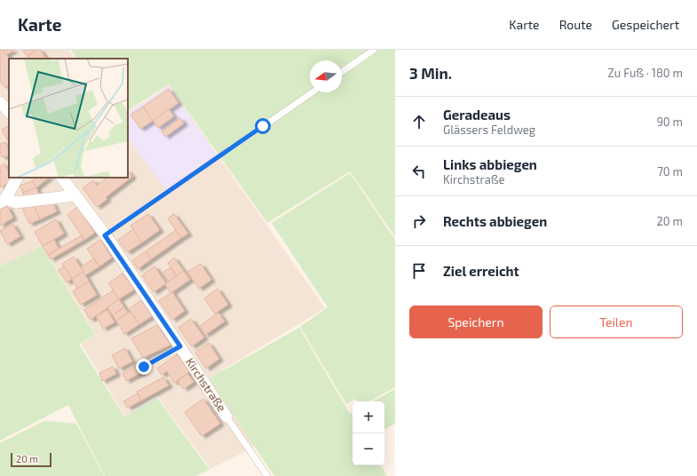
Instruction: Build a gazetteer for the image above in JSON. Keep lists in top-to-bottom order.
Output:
{
  "streets": {
    "street": ["Kirchstraße"]
  },
  "scale_bar": "20 m",
  "north": "left",
  "page": {
    "header": "Karte",
    "nav": ["Karte", "Route", "Gespeichert"],
    "heading": ["3 Min.", "Zu Fuß · 180 m"],
    "list": [
      ["Geradeaus", "Glässers Feldweg", "90 m"],
      ["Links abbiegen", "Kirchstraße", "70 m"],
      ["Rechts abbiegen", "20 m"],
      "Ziel erreicht"
    ],
    "buttons": ["Speichern", "Teilen"],
    "map_buttons": ["+", "−"],
    "scale": "20 m"
  }
}
